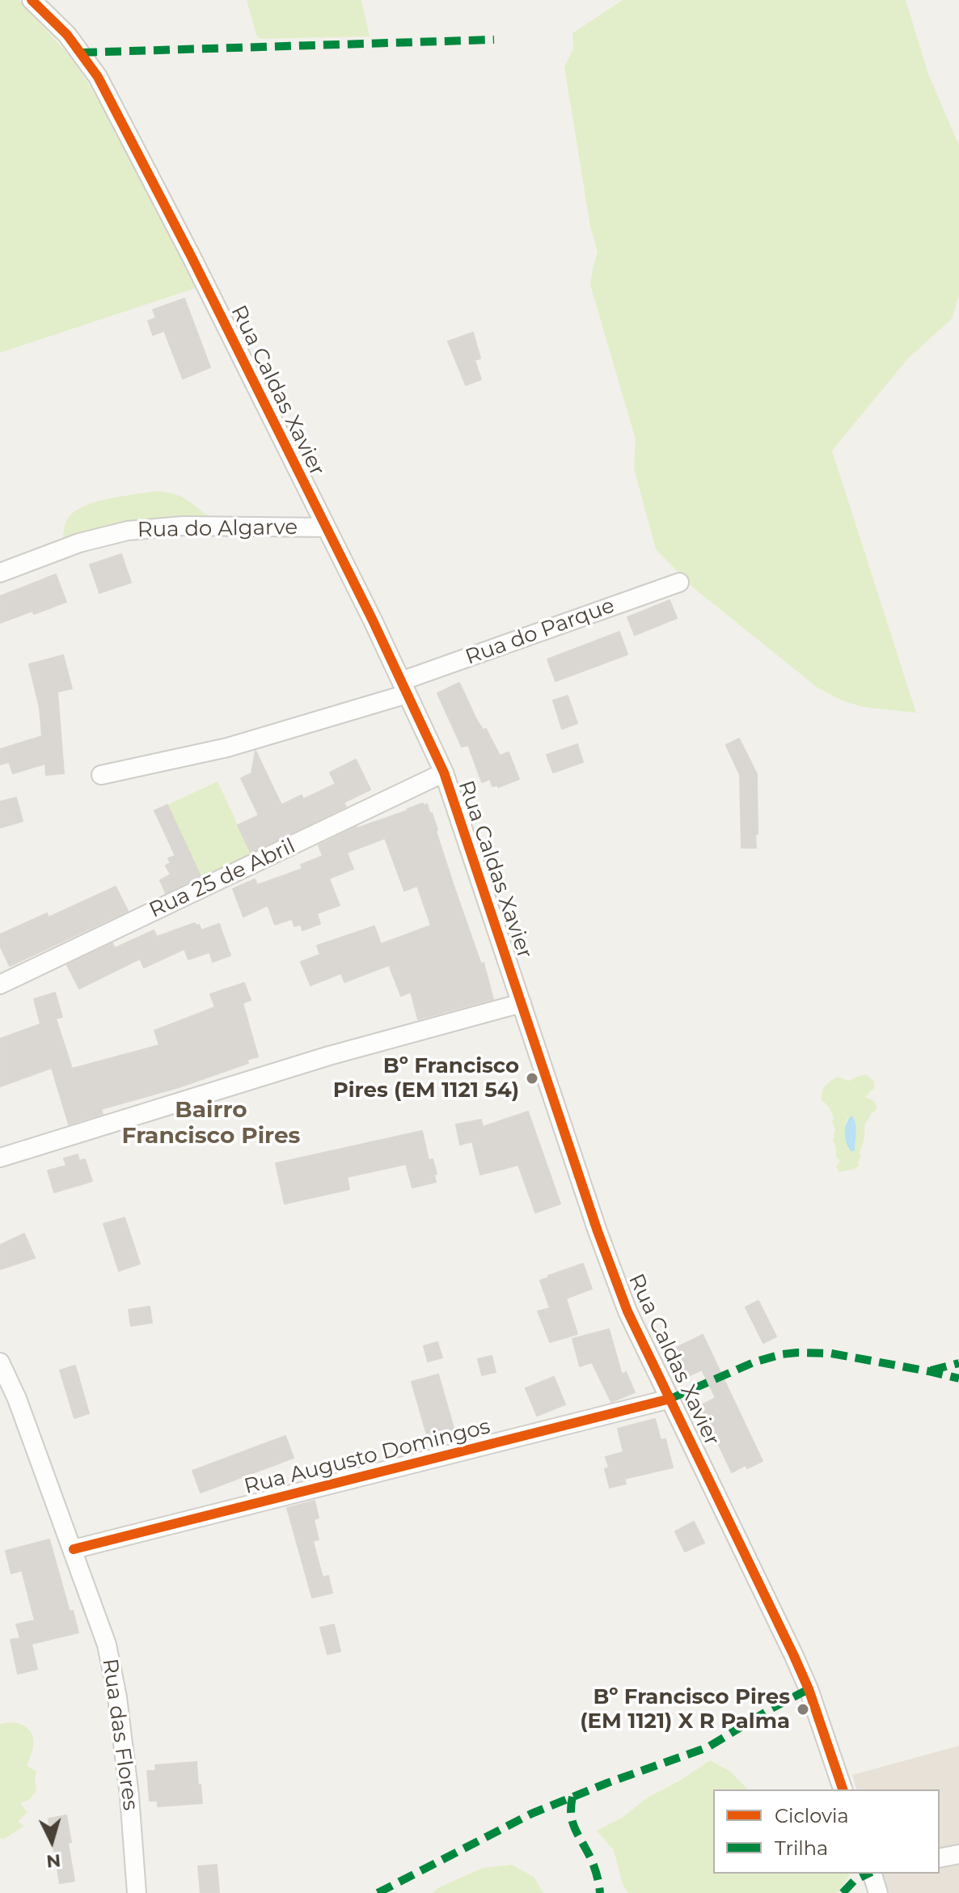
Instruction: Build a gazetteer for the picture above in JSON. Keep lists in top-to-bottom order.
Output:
{
  "streets": {
    "street": [
      "Rua Caldas Xavier",
      "Rua do Algarve",
      "Rua do Parque",
      "Rua 25 de Abril",
      "Rua Augusto Domingos",
      "Rua das Flores"
    ]
  },
  "crossings": [
    ["Rua Caldas Xavier", "Rua do Algarve"],
    ["Rua Caldas Xavier", "Rua do Parque"],
    ["Rua Caldas Xavier", "Rua 25 de Abril"],
    ["Rua Caldas Xavier", "Rua Augusto Domingos"],
    ["Rua Augusto Domingos", "Rua das Flores"]
  ],
  "districts": ["Bairro Francisco Pires"],
  "places": ["Bº Francisco Pires (EM 1121 54)", "Bº Francisco Pires (EM 1121) X R Palma"],
  "legend": ["Ciclovia", "Trilha"],
  "north": "bottom"
}
